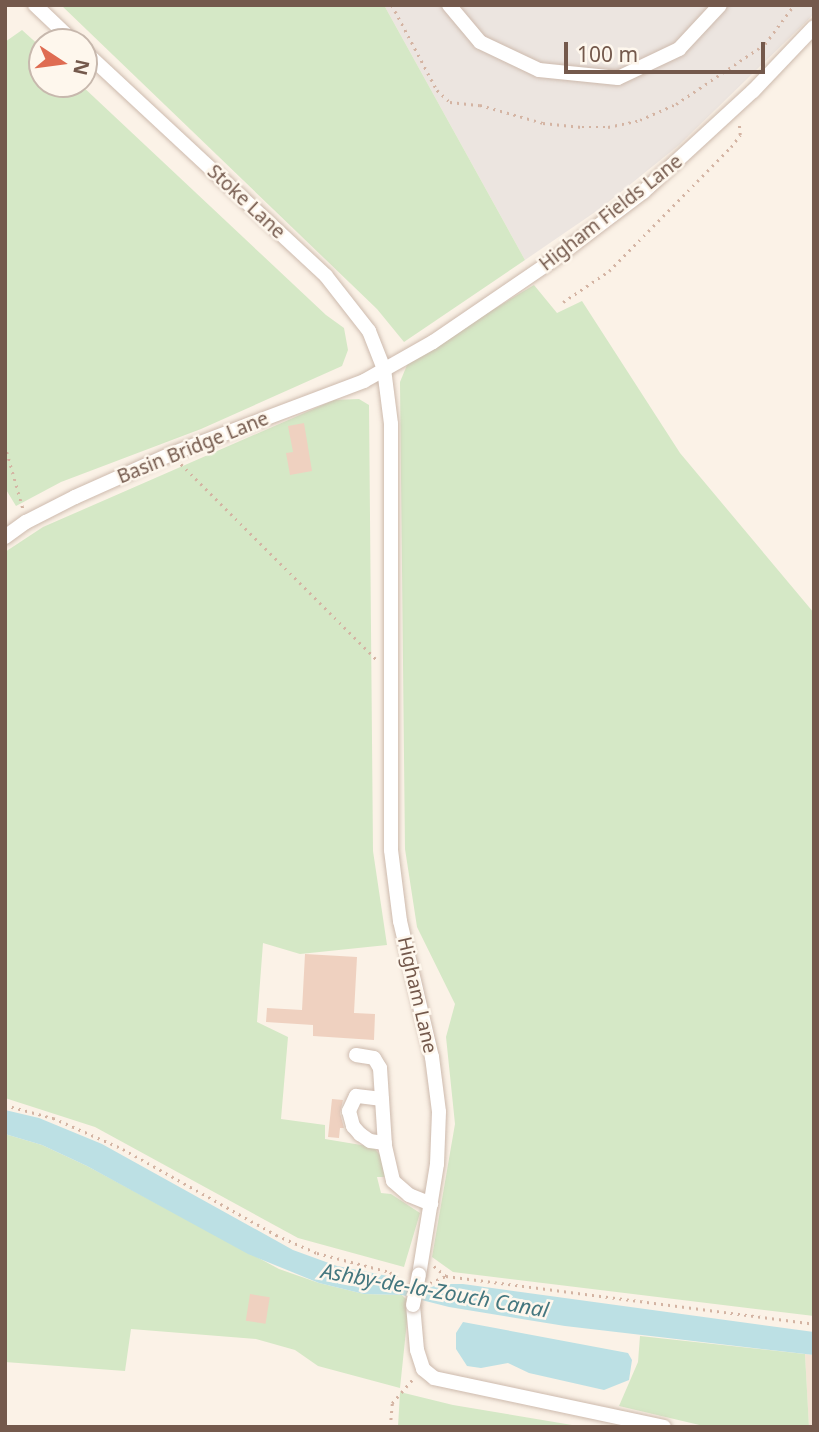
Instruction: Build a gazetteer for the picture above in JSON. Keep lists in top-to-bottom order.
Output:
{
  "streets": {
    "street": [
      "Stoke Lane",
      "Higham Fields Lane",
      "Basin Bridge Lane",
      "Higham Lane"
    ]
  },
  "crossings": [
    ["Stoke Lane", "Higham Fields Lane"],
    ["Stoke Lane", "Basin Bridge Lane"],
    ["Stoke Lane", "Higham Lane"],
    ["Higham Fields Lane", "Basin Bridge Lane"],
    ["Higham Fields Lane", "Higham Lane"],
    ["Basin Bridge Lane", "Higham Lane"]
  ],
  "water": ["Ashby-de-la-Zouch Canal"],
  "scale_bar": "100 m",
  "north": "right"
}
